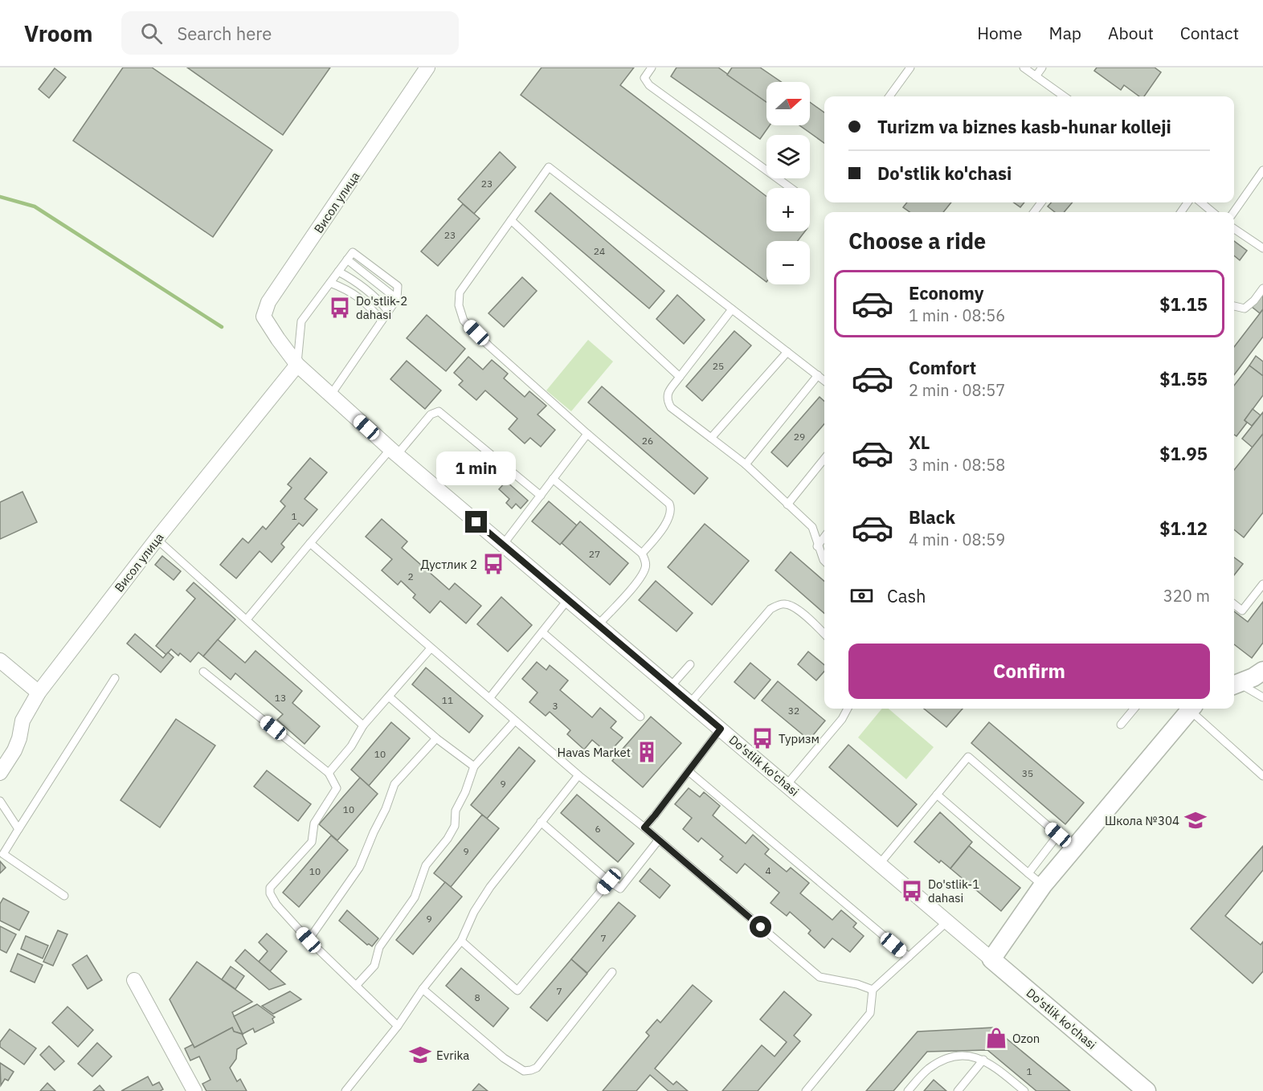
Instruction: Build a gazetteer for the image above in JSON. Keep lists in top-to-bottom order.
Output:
{
  "streets": {
    "street": ["Висол улица", "Do'stlik ko'chasi"]
  },
  "crossings": [
    ["Висол улица", "Do'stlik ko'chasi"]
  ],
  "places": {
    "bus stop": [
      "Do'stlik-2 dahasi",
      "Дустлик 2",
      "Туризм",
      "Do'stlik-1 dahasi"
    ],
    "building": ["Havas Market"],
    "school or university": ["Школа №304", "Evrika"],
    "shop": ["Ozon"]
  },
  "house_numbers": [
    "23",
    "23",
    "24",
    "25",
    "29",
    "26",
    "1",
    "27",
    "2",
    "13",
    "11",
    "3",
    "32",
    "10",
    "35",
    "9",
    "10",
    "6",
    "9",
    "4",
    "10",
    "9",
    "7",
    "7",
    "8",
    "1"
  ],
  "north": "right",
  "page": {
    "header": "Vroom",
    "search": "Search here",
    "nav": [
      "Home",
      "Map",
      "About",
      "Contact"
    ],
    "map_buttons": ["+", "−"],
    "banner": ["Turizm va biznes kasb-hunar kolleji", "Do'stlik ko'chasi"],
    "heading": "Choose a ride",
    "list": [
      {
        "name": "Economy",
        "note": "1 min · 08:56",
        "value": "$1.15"
      },
      {
        "name": "Comfort",
        "note": "2 min · 08:57",
        "value": "$1.55"
      },
      {
        "name": "XL",
        "note": "3 min · 08:58",
        "value": "$1.95"
      },
      {
        "name": "Black",
        "note": "4 min · 08:59",
        "value": "$1.12"
      }
    ],
    "bubble": "1 min",
    "pay": ["Cash", "320 m"],
    "buttons": "Confirm"
  }
}
